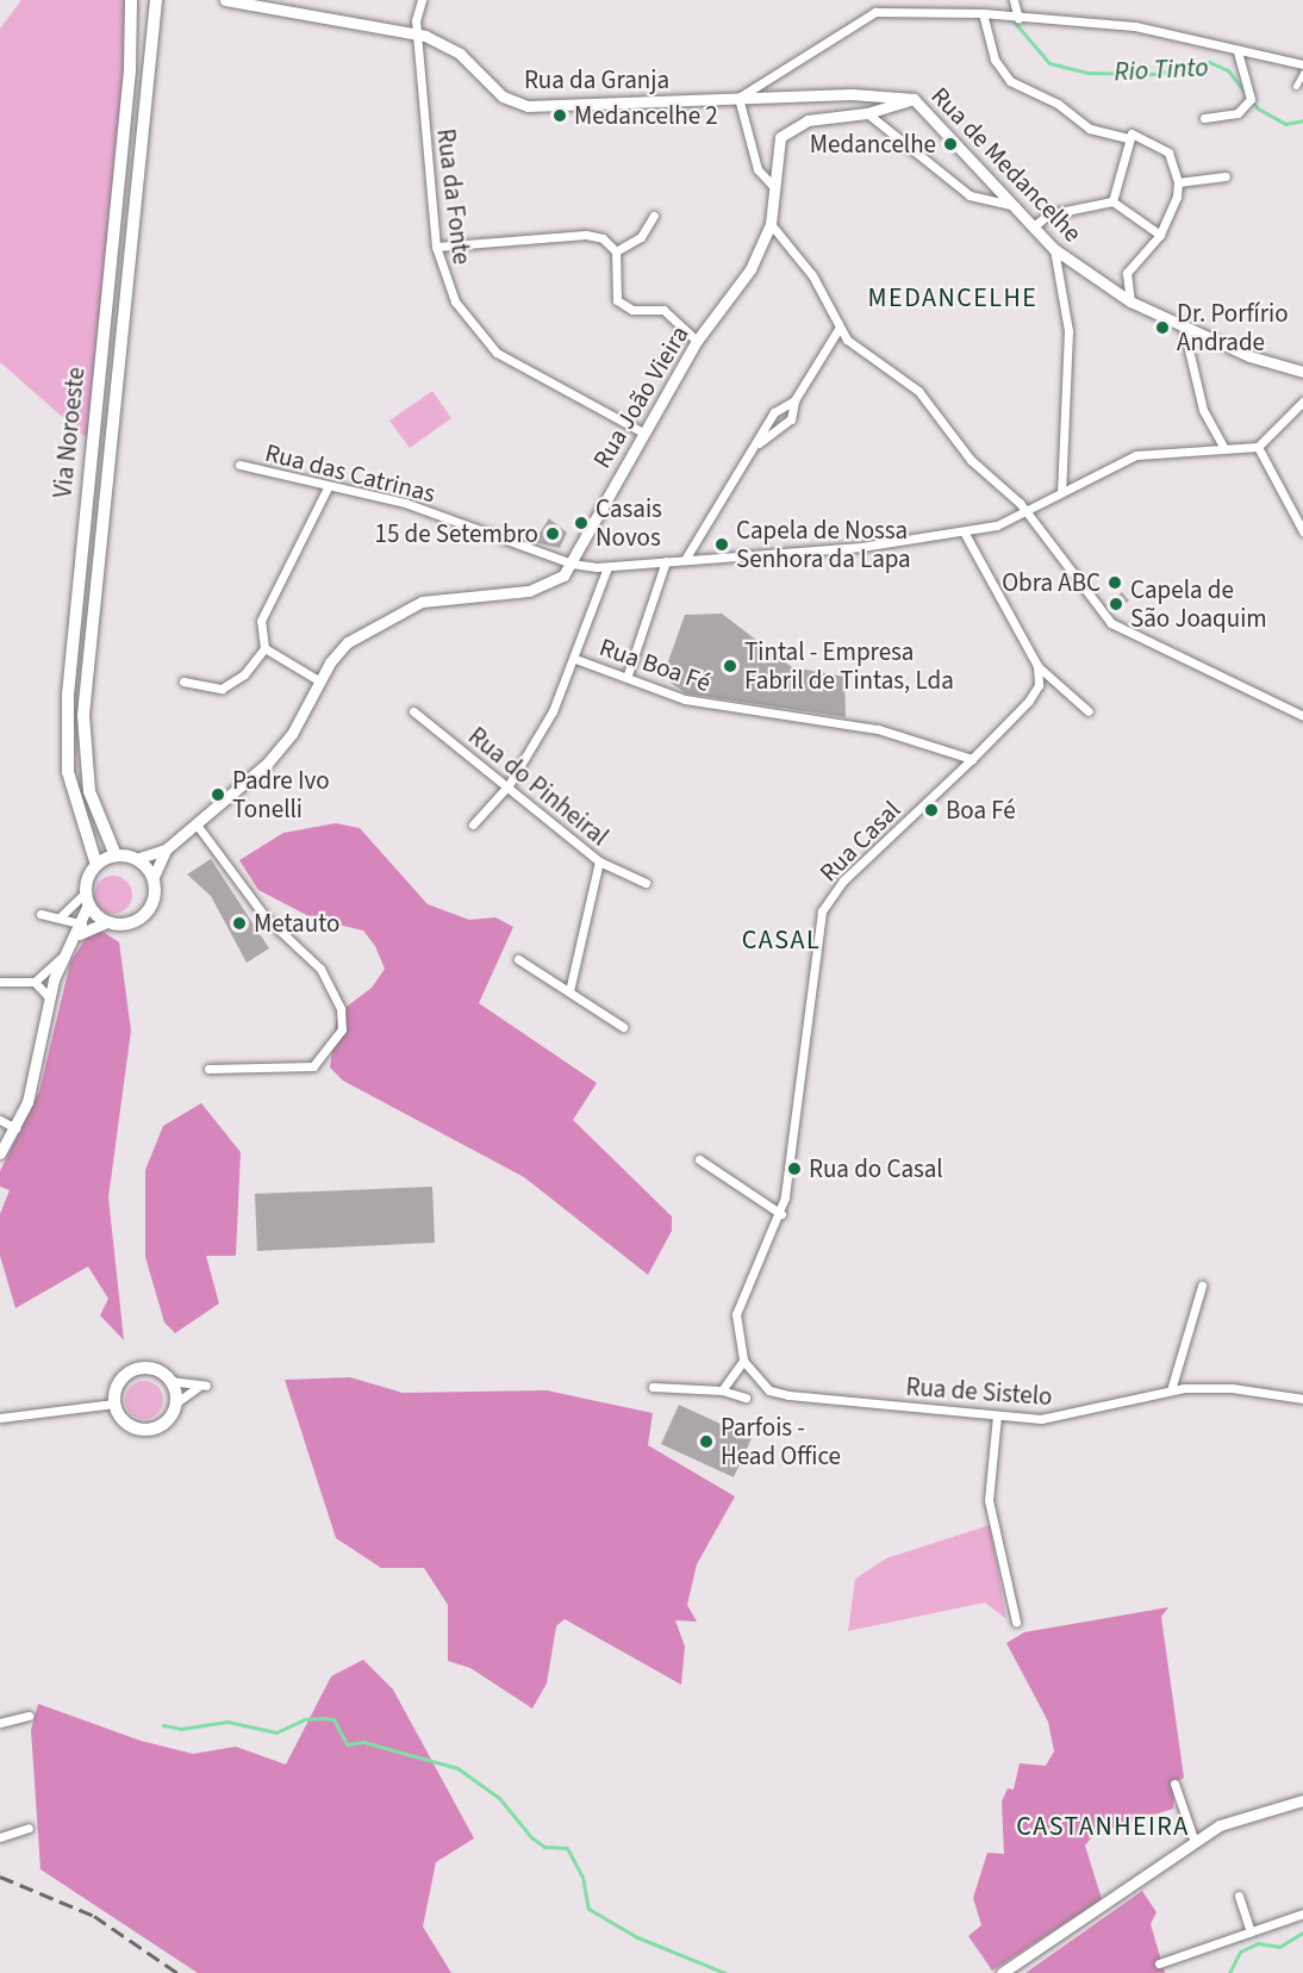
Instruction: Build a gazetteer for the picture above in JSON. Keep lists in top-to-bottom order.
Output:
{
  "streets": {
    "main road": ["Via Noroeste"],
    "street": [
      "Rua da Granja",
      "Rua de Medancelhe",
      "Rua da Fonte",
      "Rua João Vieira",
      "Rua das Catrinas",
      "Rua Boa Fé",
      "Rua do Pinheiral",
      "Rua Casal",
      "Rua de Sistelo"
    ]
  },
  "crossings": [
    ["Rua da Granja", "Rua de Medancelhe"],
    ["Rua da Granja", "Rua da Fonte"],
    ["Rua de Medancelhe", "Rua João Vieira"],
    ["Rua da Fonte", "Rua João Vieira"],
    ["Rua João Vieira", "Via Noroeste"],
    ["Rua João Vieira", "Rua das Catrinas"],
    ["Rua Boa Fé", "Rua Casal"],
    ["Rua Casal", "Rua de Sistelo"]
  ],
  "districts": ["MEDANCELHE", "CASAL", "CASTANHEIRA"],
  "water": ["Rio Tinto"],
  "places": [
    "Medancelhe 2",
    "Medancelhe",
    "Dr. Porfírio Andrade",
    "Casais Novos",
    "15 de Setembro",
    "Capela de Nossa Senhora da Lapa",
    "Obra ABC",
    "Capela de São Joaquim",
    "Tintal - Empresa Fabril de Tintas, Lda",
    "Padre Ivo Tonelli",
    "Boa Fé",
    "Metauto",
    "Rua do Casal",
    "Parfois - Head Office"
  ]
}
